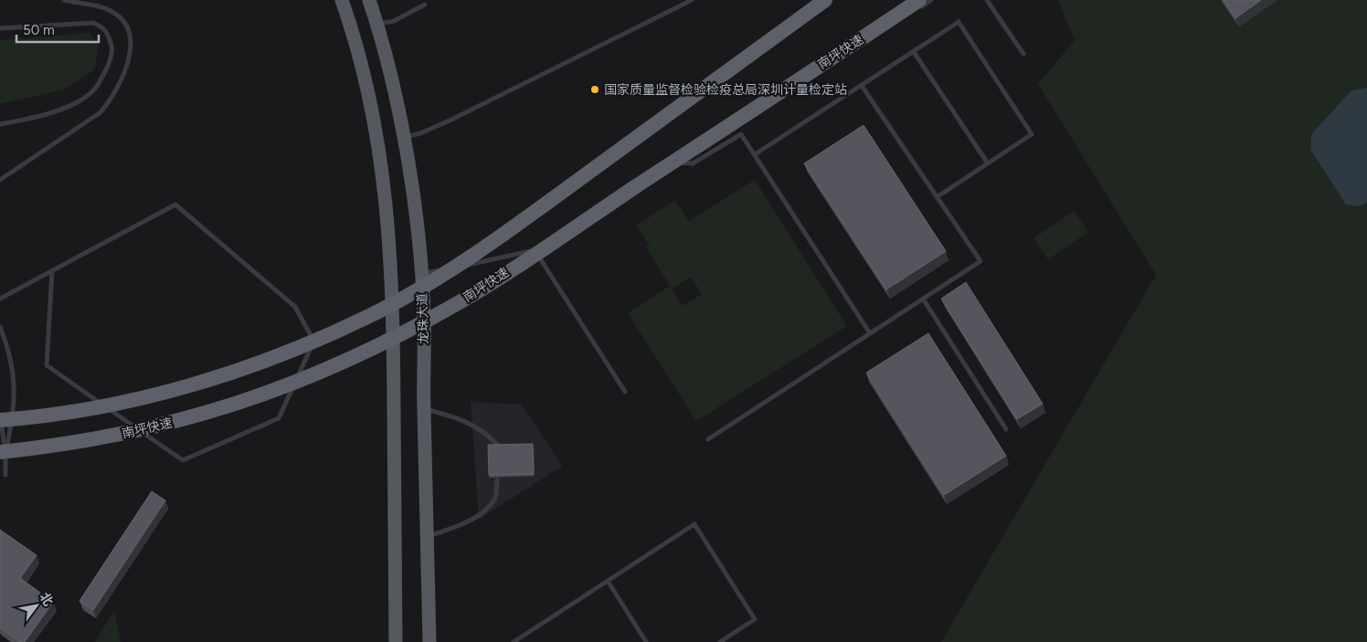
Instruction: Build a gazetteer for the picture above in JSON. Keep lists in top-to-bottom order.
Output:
{
  "streets": {
    "highway": ["南坪快速"],
    "main road": ["龙珠大道"]
  },
  "places": ["国家质量监督检验检疫总局深圳计量检定站"],
  "scale_bar": "50 m",
  "north": "top right"
}
